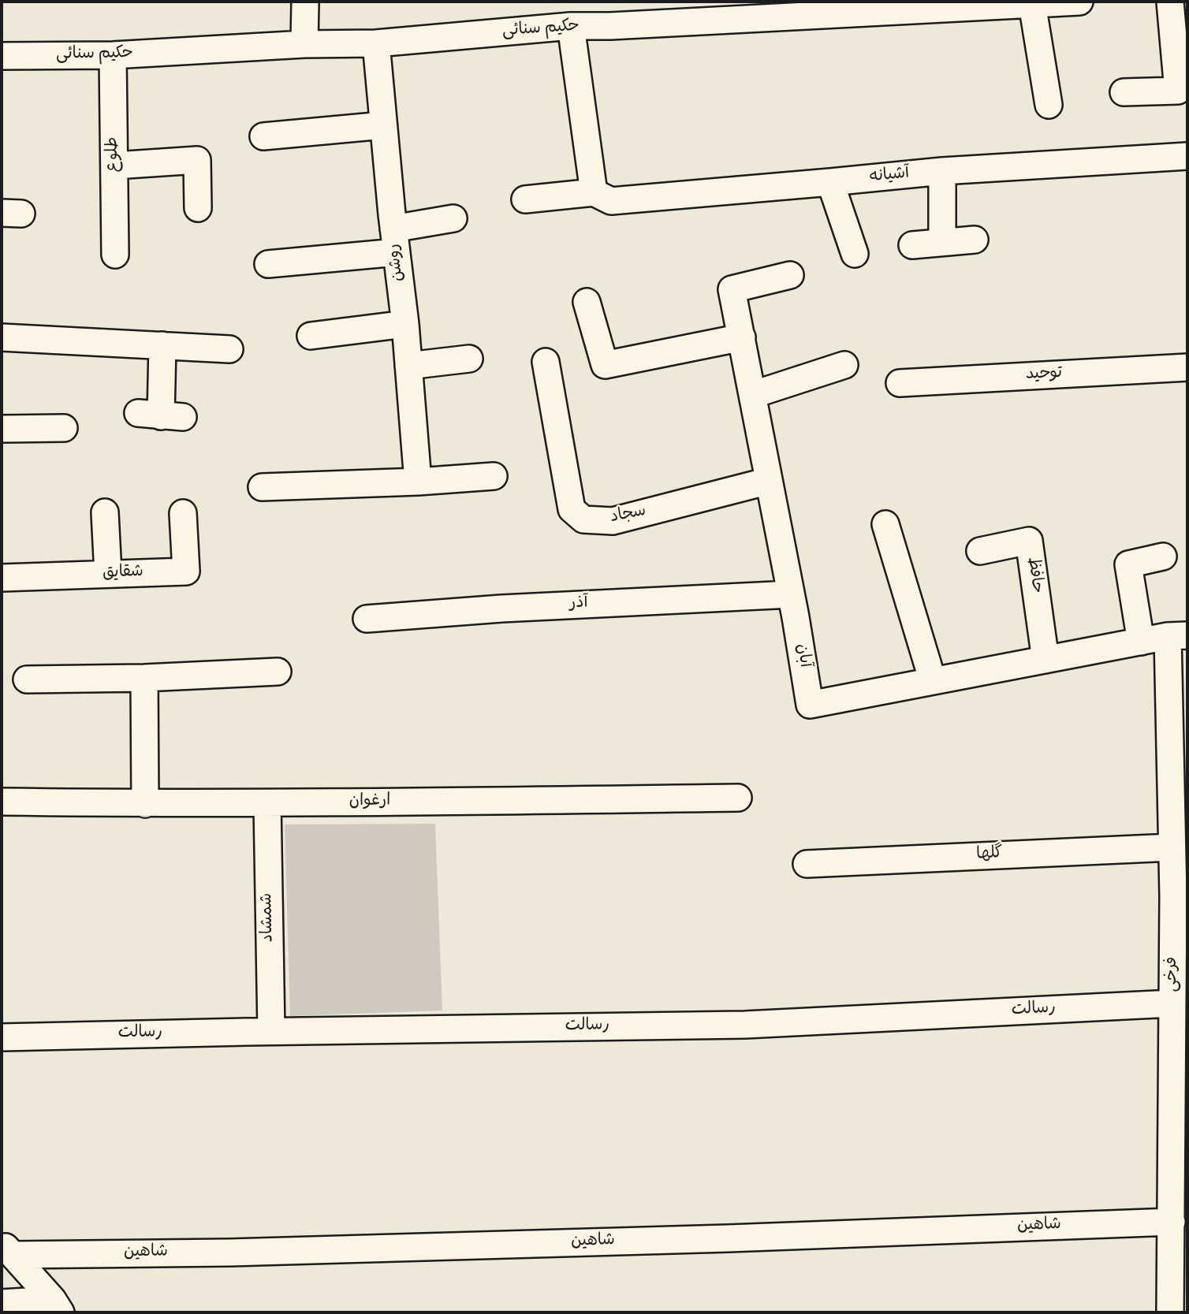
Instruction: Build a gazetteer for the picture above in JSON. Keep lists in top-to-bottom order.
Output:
{
  "streets": {
    "street": [
      "حکیم سنائی",
      "طلوع",
      "آشیانه",
      "روشن",
      "توحید",
      "سجاد",
      "شقایق",
      "حافظ",
      "آذر",
      "آبان",
      "ارغوان",
      "گلها",
      "شمشاد",
      "فرخی",
      "رسالت",
      "شاهین"
    ]
  },
  "crossings": [
    ["حکیم سنائی", "طلوع"],
    ["حکیم سنائی", "روشن"],
    ["سجاد", "آبان"],
    ["حافظ", "آبان"],
    ["آذر", "آبان"],
    ["آبان", "فرخی"],
    ["ارغوان", "شمشاد"],
    ["گلها", "فرخی"],
    ["شمشاد", "رسالت"],
    ["فرخی", "رسالت"],
    ["فرخی", "شاهین"]
  ]
}
